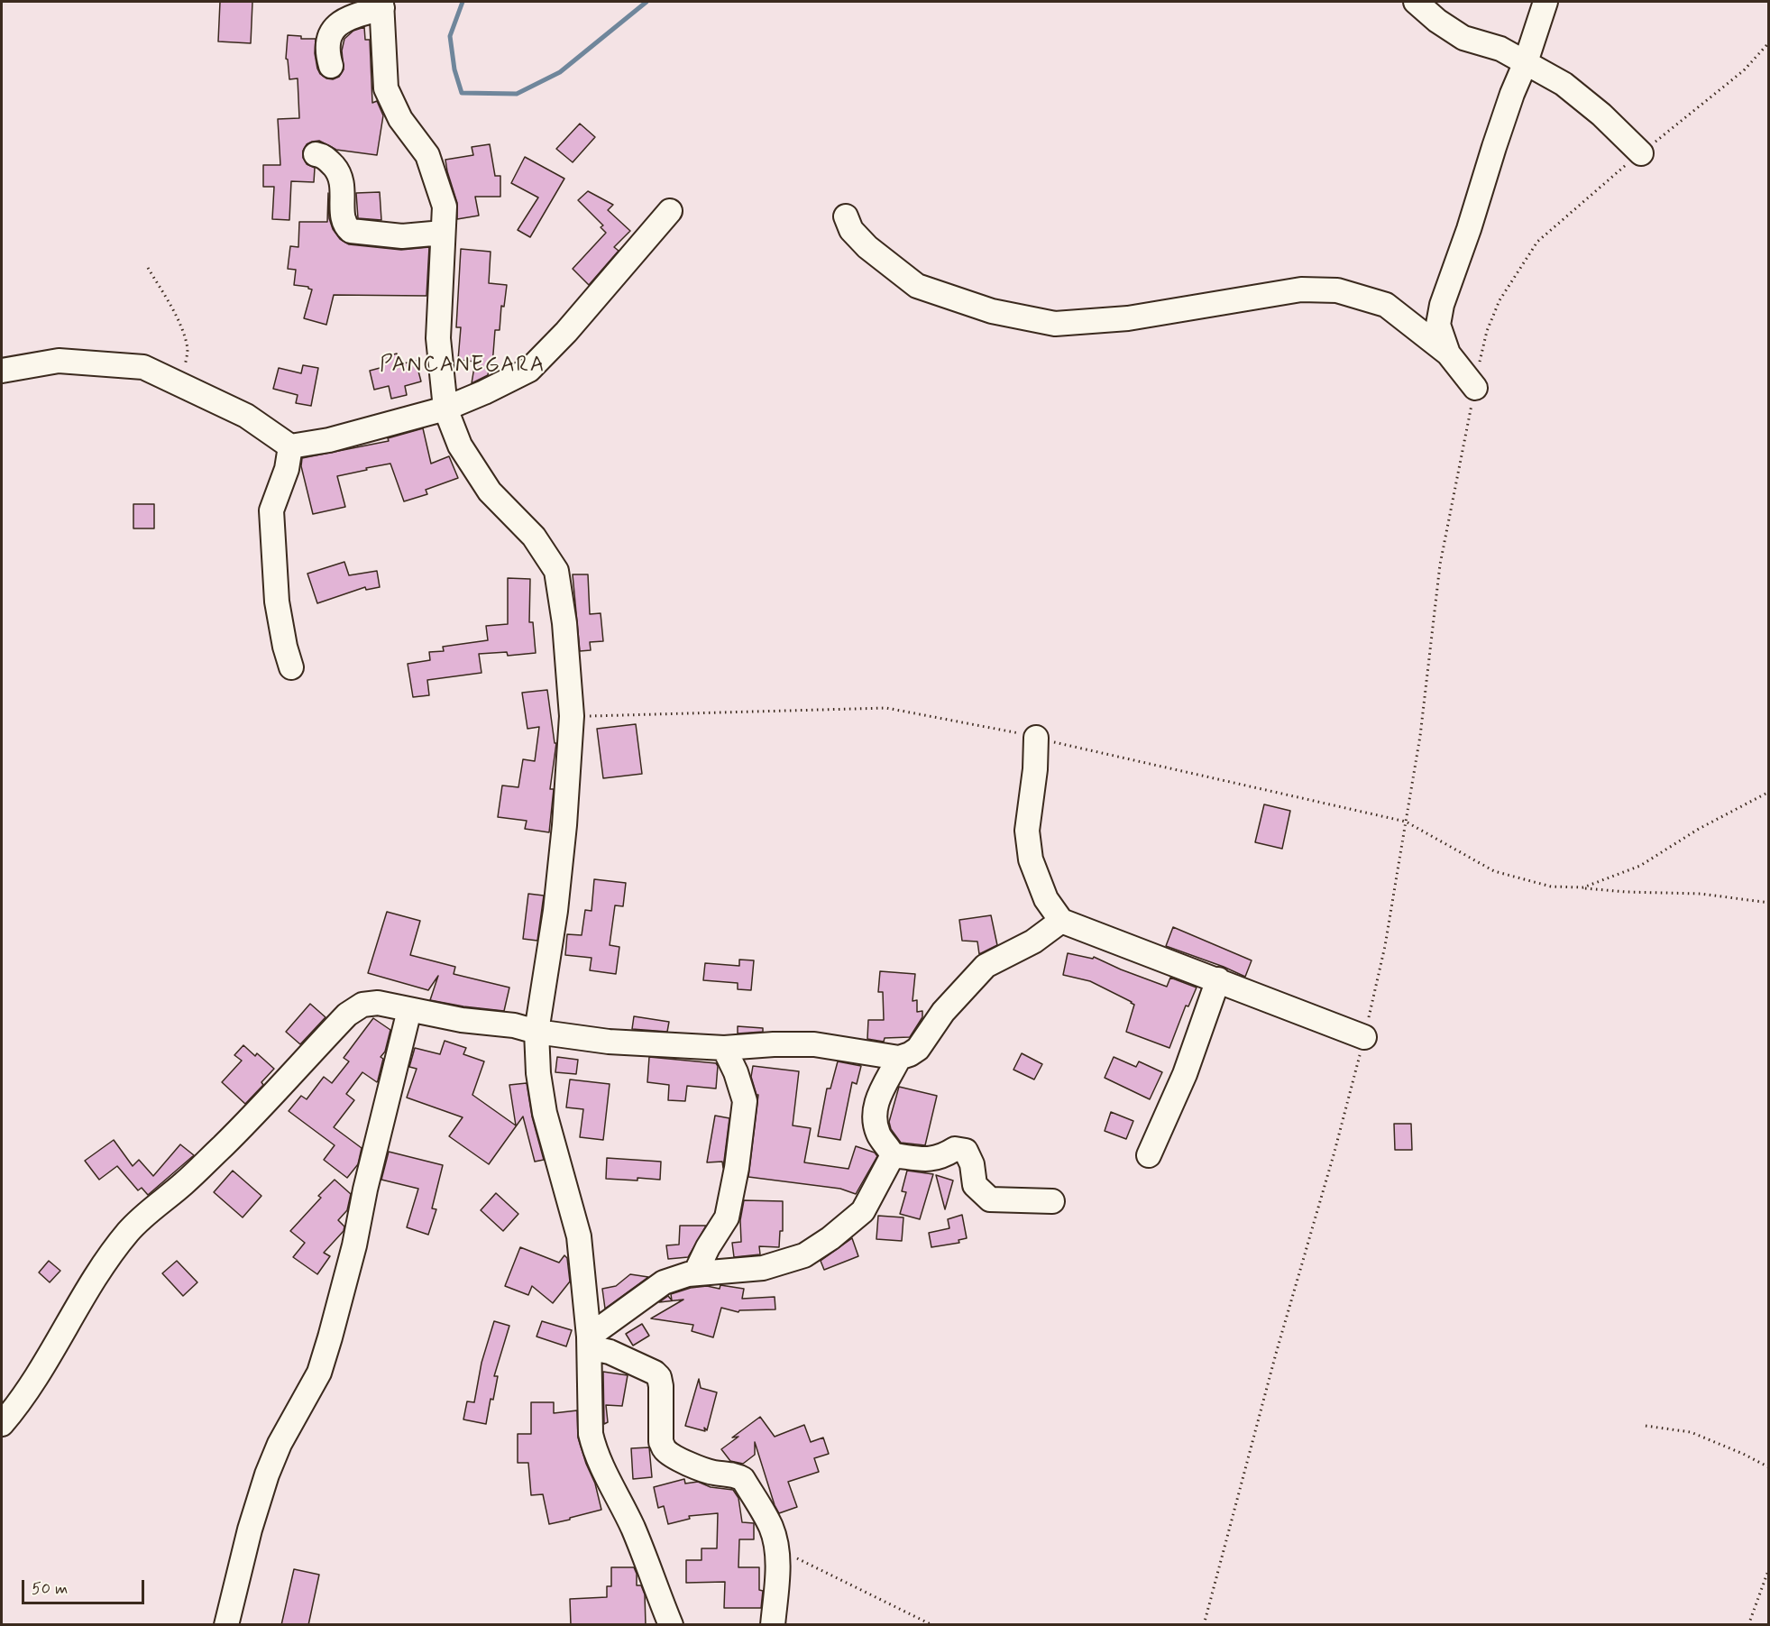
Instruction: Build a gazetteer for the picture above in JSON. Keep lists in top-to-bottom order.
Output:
{
  "districts": ["PANCANEGARA"],
  "scale_bar": "50 m"
}
